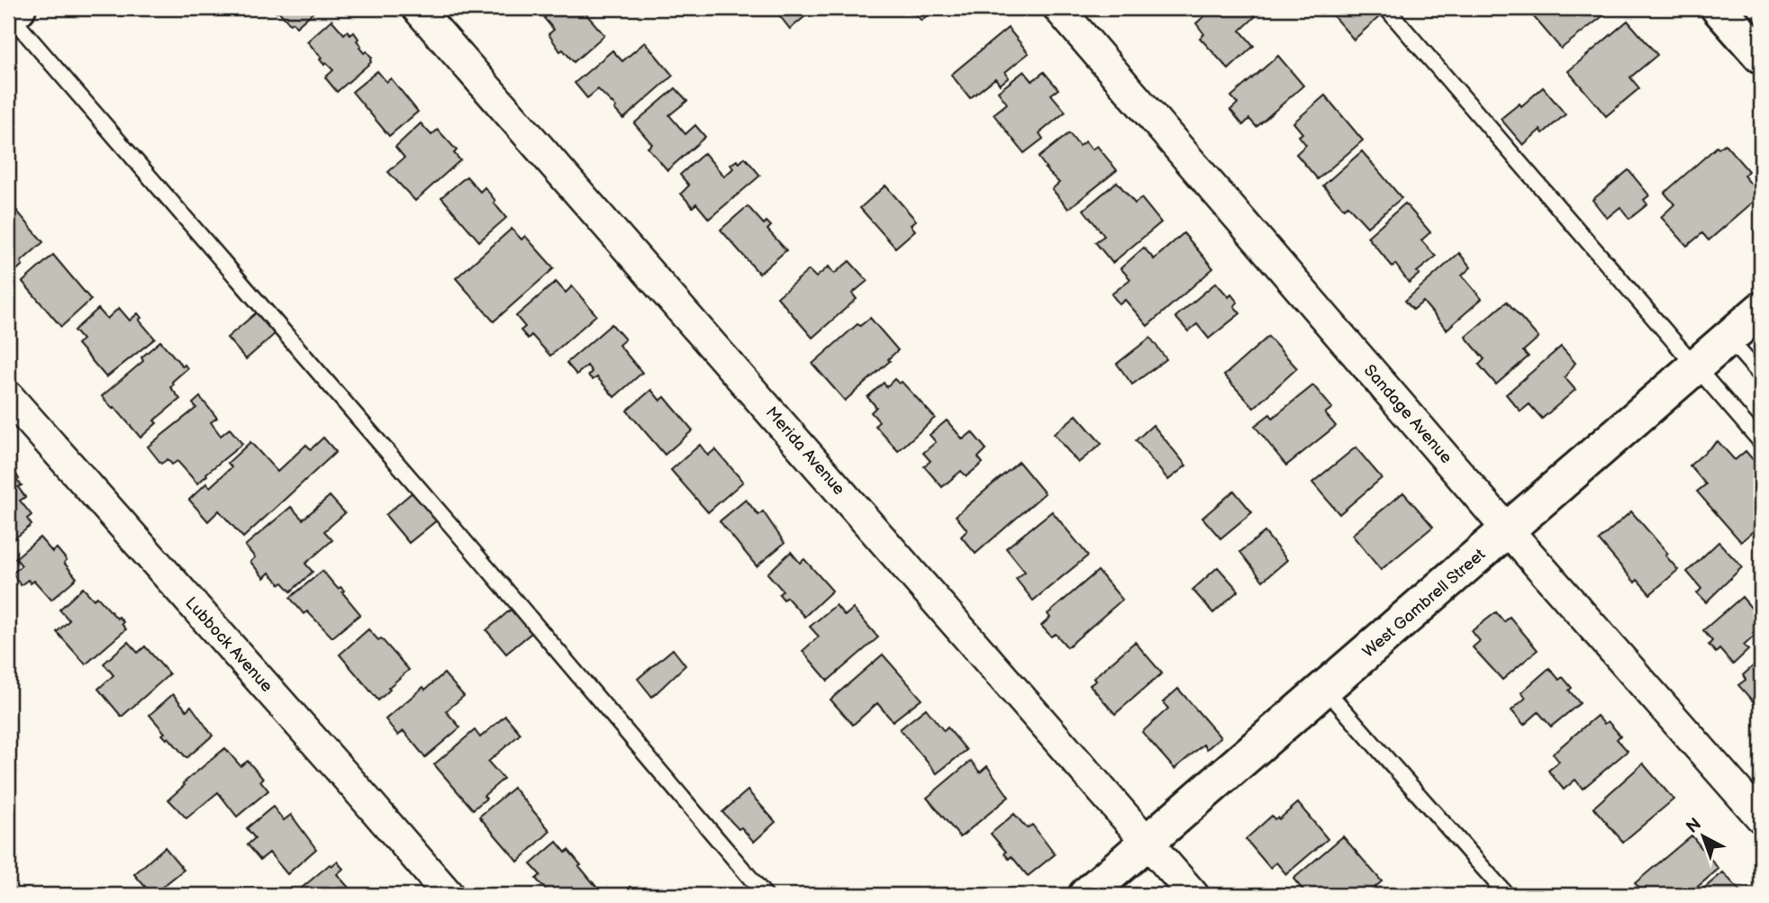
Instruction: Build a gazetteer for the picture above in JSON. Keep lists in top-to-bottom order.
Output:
{
  "streets": {
    "street": [
      "Sandage Avenue",
      "Merida Avenue",
      "West Gambrell Street",
      "Lubbock Avenue"
    ]
  },
  "crossings": [
    ["Sandage Avenue", "West Gambrell Street"],
    ["Merida Avenue", "West Gambrell Street"]
  ],
  "north": "top left"
}
